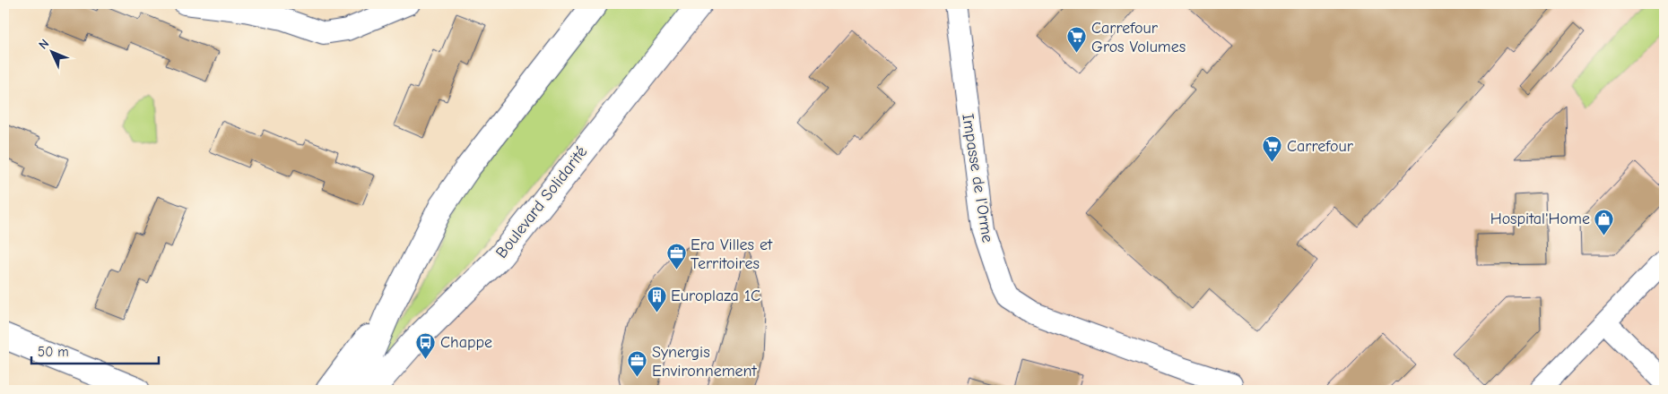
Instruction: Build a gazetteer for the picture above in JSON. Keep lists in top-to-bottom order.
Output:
{
  "streets": {
    "main road": ["Boulevard Solidarité"],
    "street": ["Impasse de l'Orme"]
  },
  "places": {
    "supermarket": ["Carrefour Gros Volumes", "Carrefour"],
    "shop": ["Hospital'Home"],
    "office": ["Era Villes et Territoires", "Synergis Environnement"],
    "building": ["Europlaza 1C"],
    "bus stop": ["Chappe"]
  },
  "scale_bar": "50 m",
  "north": "top left"
}
